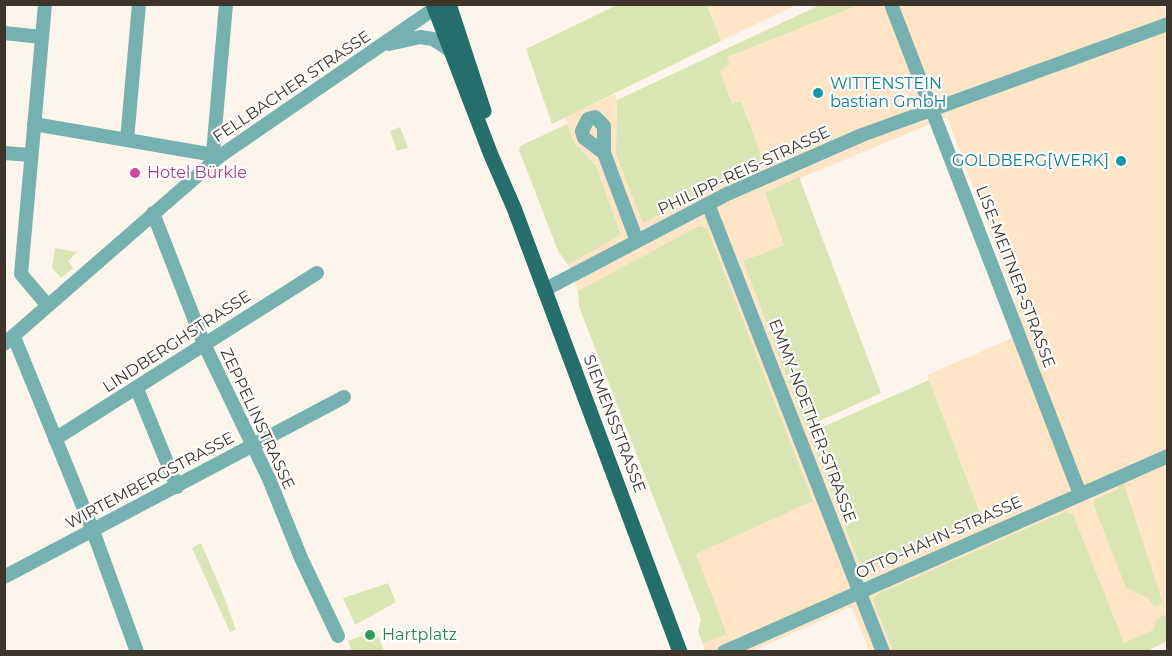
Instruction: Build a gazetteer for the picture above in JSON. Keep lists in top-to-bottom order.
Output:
{
  "streets": {
    "main road": ["SIEMENSSTRASSE"],
    "street": [
      "FELLBACHER STRASSE",
      "PHILIPP-REIS-STRASSE",
      "LISE-MEITNER-STRASSE",
      "LINDBERGHSTRASSE",
      "ZEPPELINSTRASSE",
      "EMMY-NOETHER-STRASSE",
      "WIRTEMBERGSTRASSE",
      "OTTO-HAHN-STRASSE"
    ]
  },
  "crossings": [
    ["FELLBACHER STRASSE", "ZEPPELINSTRASSE"],
    ["FELLBACHER STRASSE", "SIEMENSSTRASSE"],
    ["PHILIPP-REIS-STRASSE", "LISE-MEITNER-STRASSE"],
    ["PHILIPP-REIS-STRASSE", "EMMY-NOETHER-STRASSE"],
    ["PHILIPP-REIS-STRASSE", "SIEMENSSTRASSE"],
    ["LISE-MEITNER-STRASSE", "OTTO-HAHN-STRASSE"],
    ["LINDBERGHSTRASSE", "ZEPPELINSTRASSE"],
    ["ZEPPELINSTRASSE", "WIRTEMBERGSTRASSE"],
    ["EMMY-NOETHER-STRASSE", "OTTO-HAHN-STRASSE"]
  ],
  "places": [
    "WITTENSTEIN bastian GmbH",
    "GOLDBERG[WERK]",
    "Hotel Bürkle",
    "Hartplatz"
  ]
}
